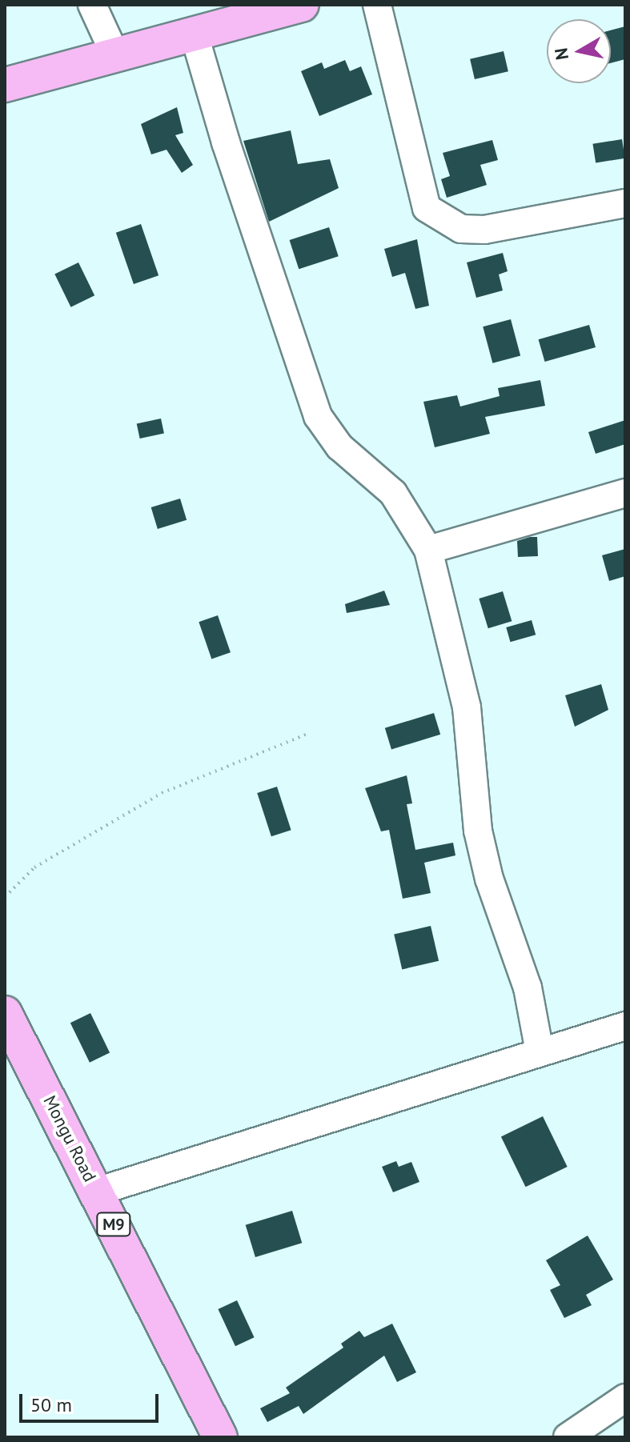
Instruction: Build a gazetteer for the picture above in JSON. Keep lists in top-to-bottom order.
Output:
{
  "streets": {
    "main road": ["Mongu Road", "M9"]
  },
  "scale_bar": "50 m",
  "north": "left"
}
